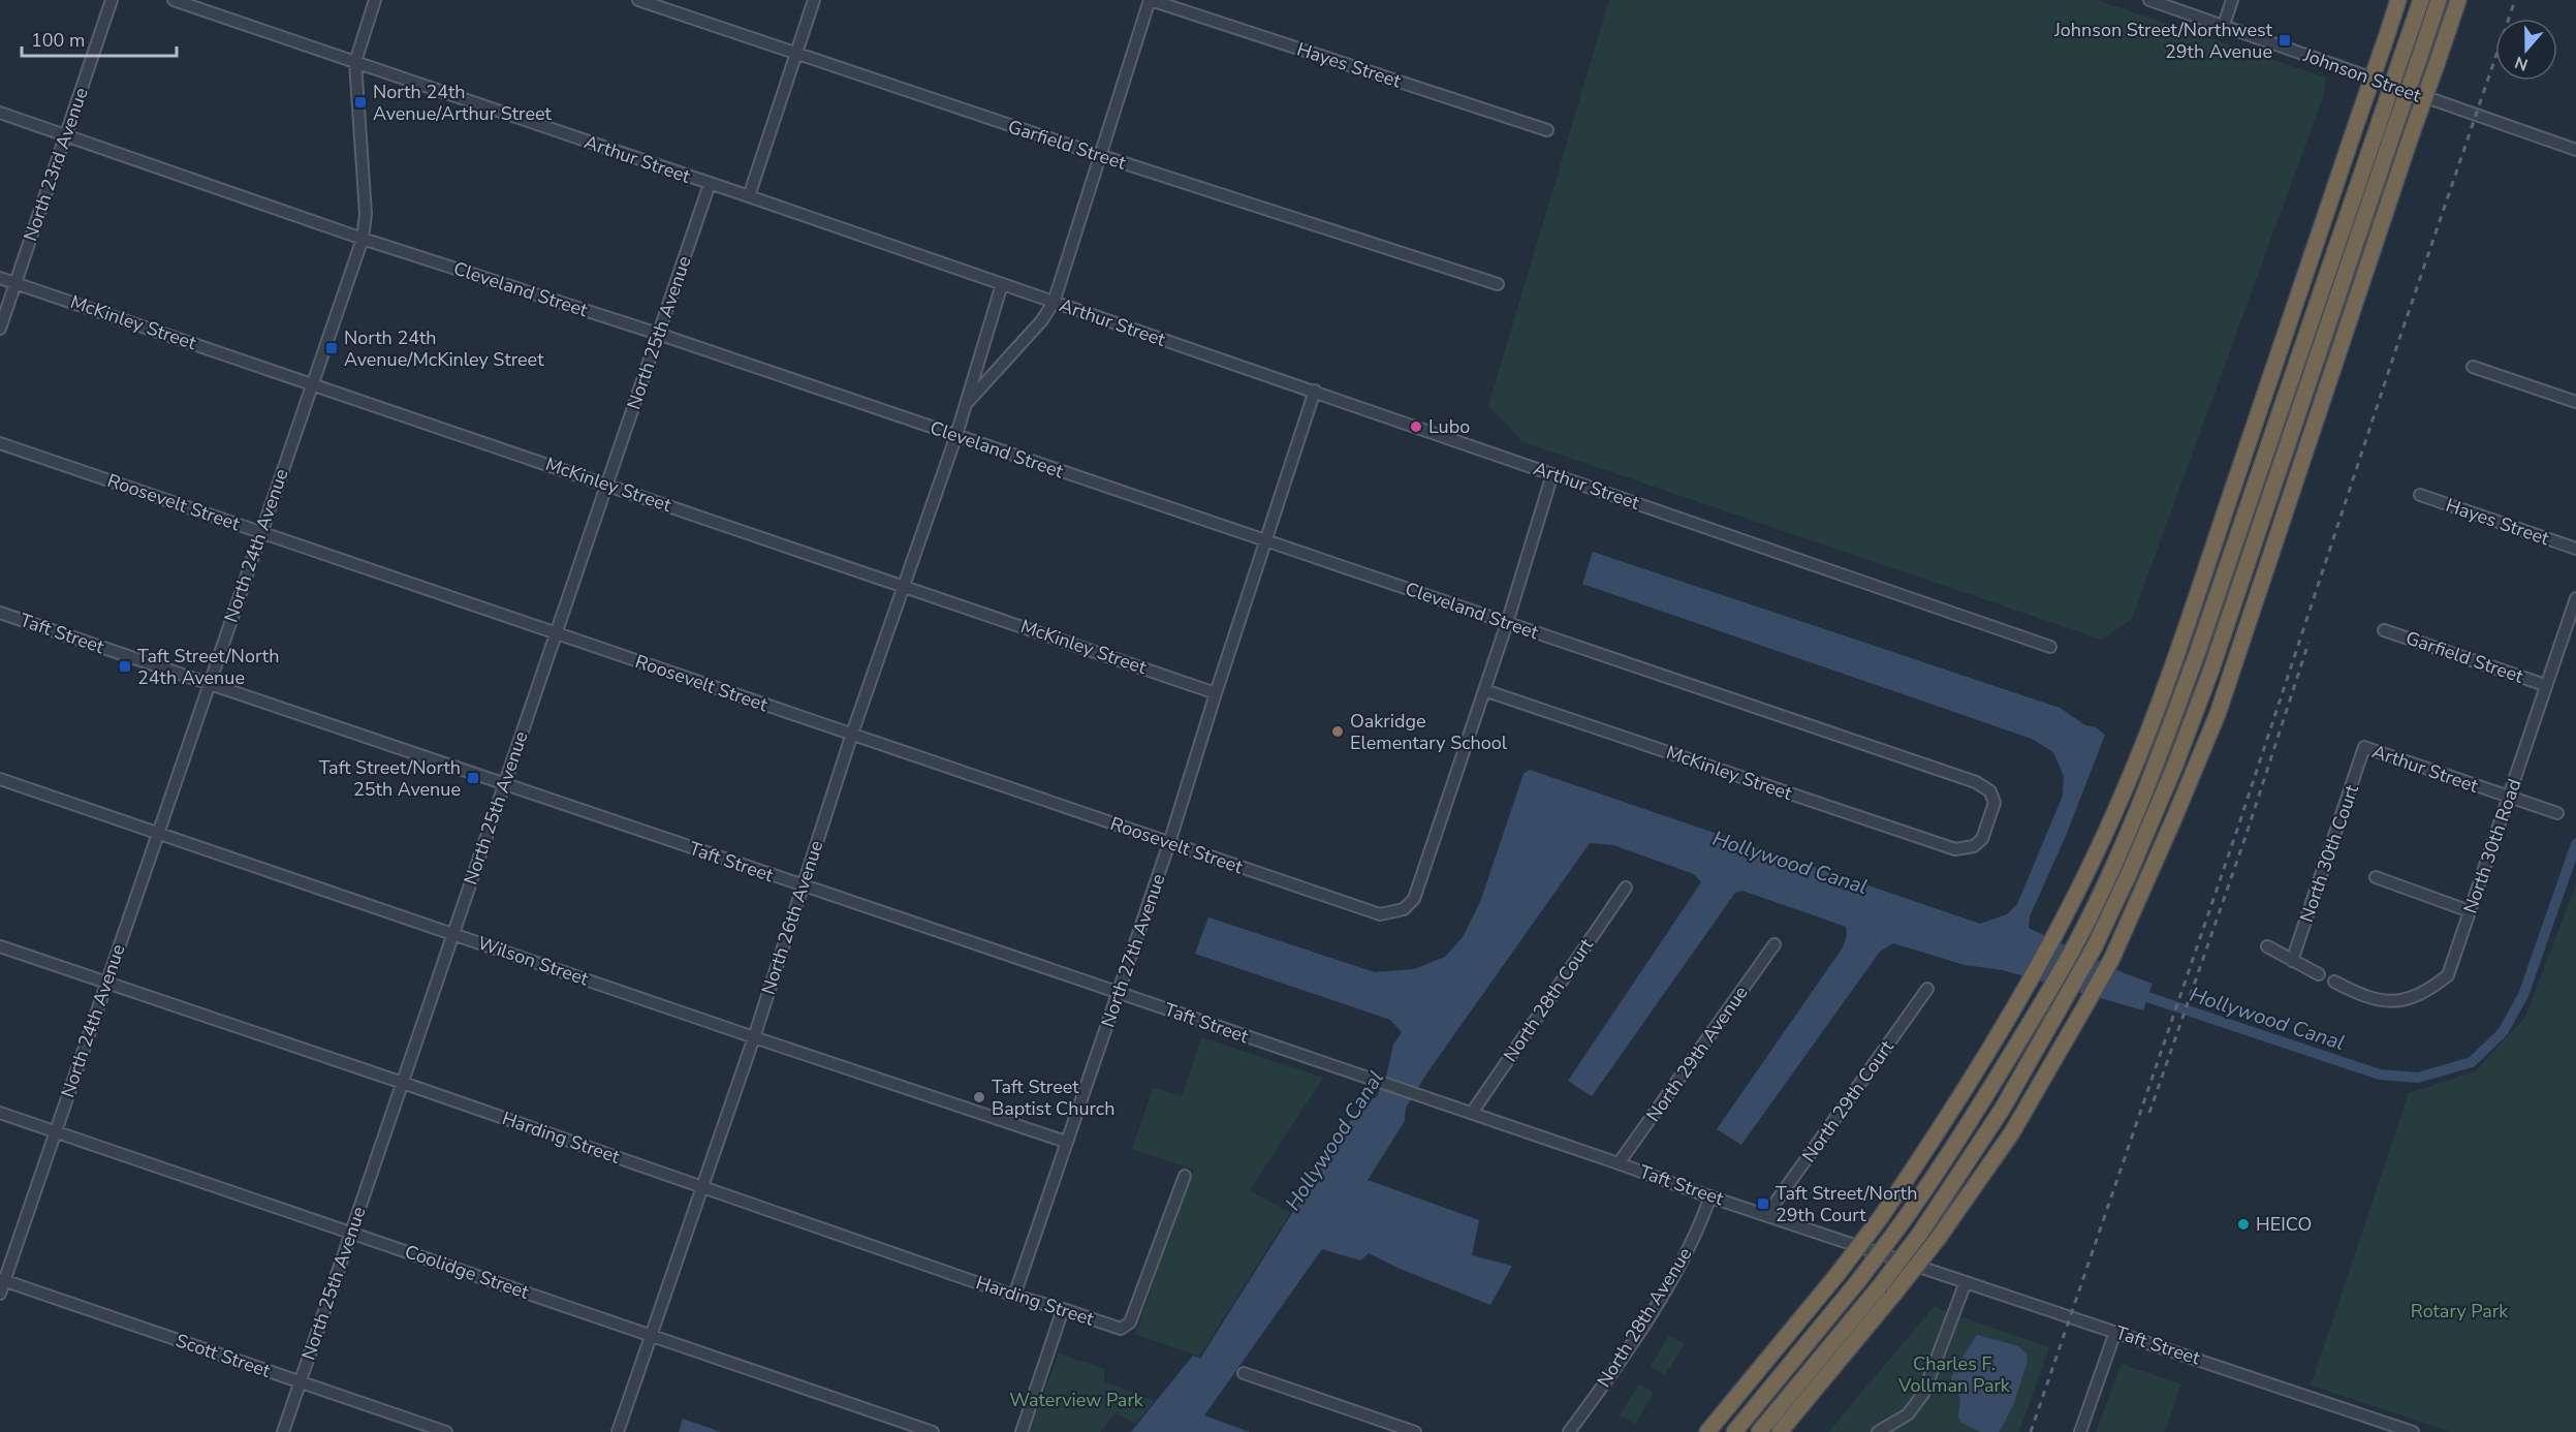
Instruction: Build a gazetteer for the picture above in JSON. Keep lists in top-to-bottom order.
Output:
{
  "streets": {
    "street": [
      "Hayes Street",
      "Johnson Street",
      "Garfield Street",
      "Arthur Street",
      "North 23rd Avenue",
      "Cleveland Street",
      "McKinley Street",
      "North 25th Avenue",
      "Roosevelt Street",
      "North 24th Avenue",
      "Taft Street",
      "North 30th Road",
      "North 30th Court",
      "North 26th Avenue",
      "North 27th Avenue",
      "Wilson Street",
      "North 28th Court",
      "North 29th Avenue",
      "North 29th Court",
      "Harding Street",
      "Coolidge Street",
      "North 28th Avenue",
      "Scott Street"
    ]
  },
  "crossings": [
    ["Hayes Street", "North 26th Avenue"],
    ["Garfield Street", "North 30th Road"],
    ["Garfield Street", "North 26th Avenue"],
    ["Arthur Street", "North 25th Avenue"],
    ["Arthur Street", "North 24th Avenue"],
    ["Arthur Street", "North 30th Road"],
    ["Arthur Street", "North 30th Court"],
    ["Arthur Street", "North 26th Avenue"],
    ["Arthur Street", "North 27th Avenue"],
    ["North 23rd Avenue", "Cleveland Street"],
    ["North 23rd Avenue", "McKinley Street"],
    ["Cleveland Street", "McKinley Street"],
    ["Cleveland Street", "North 25th Avenue"],
    ["Cleveland Street", "North 24th Avenue"],
    ["Cleveland Street", "North 26th Avenue"],
    ["Cleveland Street", "North 27th Avenue"],
    ["McKinley Street", "North 25th Avenue"],
    ["McKinley Street", "Roosevelt Street"],
    ["McKinley Street", "North 24th Avenue"],
    ["McKinley Street", "North 26th Avenue"],
    ["McKinley Street", "North 27th Avenue"],
    ["North 25th Avenue", "Roosevelt Street"],
    ["North 25th Avenue", "Taft Street"],
    ["North 25th Avenue", "Wilson Street"],
    ["North 25th Avenue", "Harding Street"],
    ["North 25th Avenue", "Coolidge Street"],
    ["North 25th Avenue", "Scott Street"],
    ["Roosevelt Street", "North 24th Avenue"],
    ["Roosevelt Street", "North 26th Avenue"],
    ["Roosevelt Street", "North 27th Avenue"],
    ["North 24th Avenue", "Taft Street"],
    ["North 24th Avenue", "Wilson Street"],
    ["North 24th Avenue", "Harding Street"],
    ["North 24th Avenue", "Coolidge Street"],
    ["North 24th Avenue", "Scott Street"],
    ["Taft Street", "North 26th Avenue"],
    ["Taft Street", "North 27th Avenue"],
    ["Taft Street", "North 28th Court"],
    ["Taft Street", "North 29th Avenue"],
    ["Taft Street", "North 29th Court"],
    ["Taft Street", "North 28th Avenue"],
    ["North 26th Avenue", "Wilson Street"],
    ["North 26th Avenue", "Harding Street"],
    ["North 26th Avenue", "Coolidge Street"],
    ["North 27th Avenue", "Wilson Street"],
    ["North 27th Avenue", "Harding Street"]
  ],
  "water": ["Hollywood Canal"],
  "parks": ["Rotary Park", "Charles F. Vollman Park", "Waterview Park"],
  "places": {
    "transit": [
      "Johnson Street/Northwest 29th Avenue",
      "North 24th Avenue/Arthur Street",
      "North 24th Avenue/McKinley Street",
      "Taft Street/North 24th Avenue",
      "Taft Street/North 25th Avenue",
      "Taft Street/North 29th Court"
    ],
    "other": [
      "Lubo",
      "Oakridge Elementary School",
      "Taft Street Baptist Church",
      "HEICO"
    ]
  },
  "scale_bar": "100 m",
  "north": "bottom"
}
